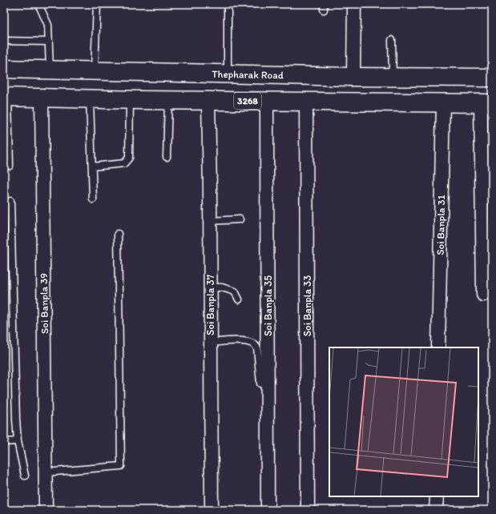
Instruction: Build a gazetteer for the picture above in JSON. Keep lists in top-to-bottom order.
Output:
{
  "streets": {
    "main road": ["Thepharak Road", "3268"],
    "street": [
      "Soi Banpla 31",
      "Soi Banpla 39",
      "Soi Banpla 37",
      "Soi Banpla 35",
      "Soi Banpla 33"
    ]
  },
  "crossings": [
    ["3268", "Soi Banpla 31"],
    ["3268", "Soi Banpla 39"],
    ["3268", "Soi Banpla 37"],
    ["3268", "Soi Banpla 35"],
    ["3268", "Soi Banpla 33"]
  ]
}
